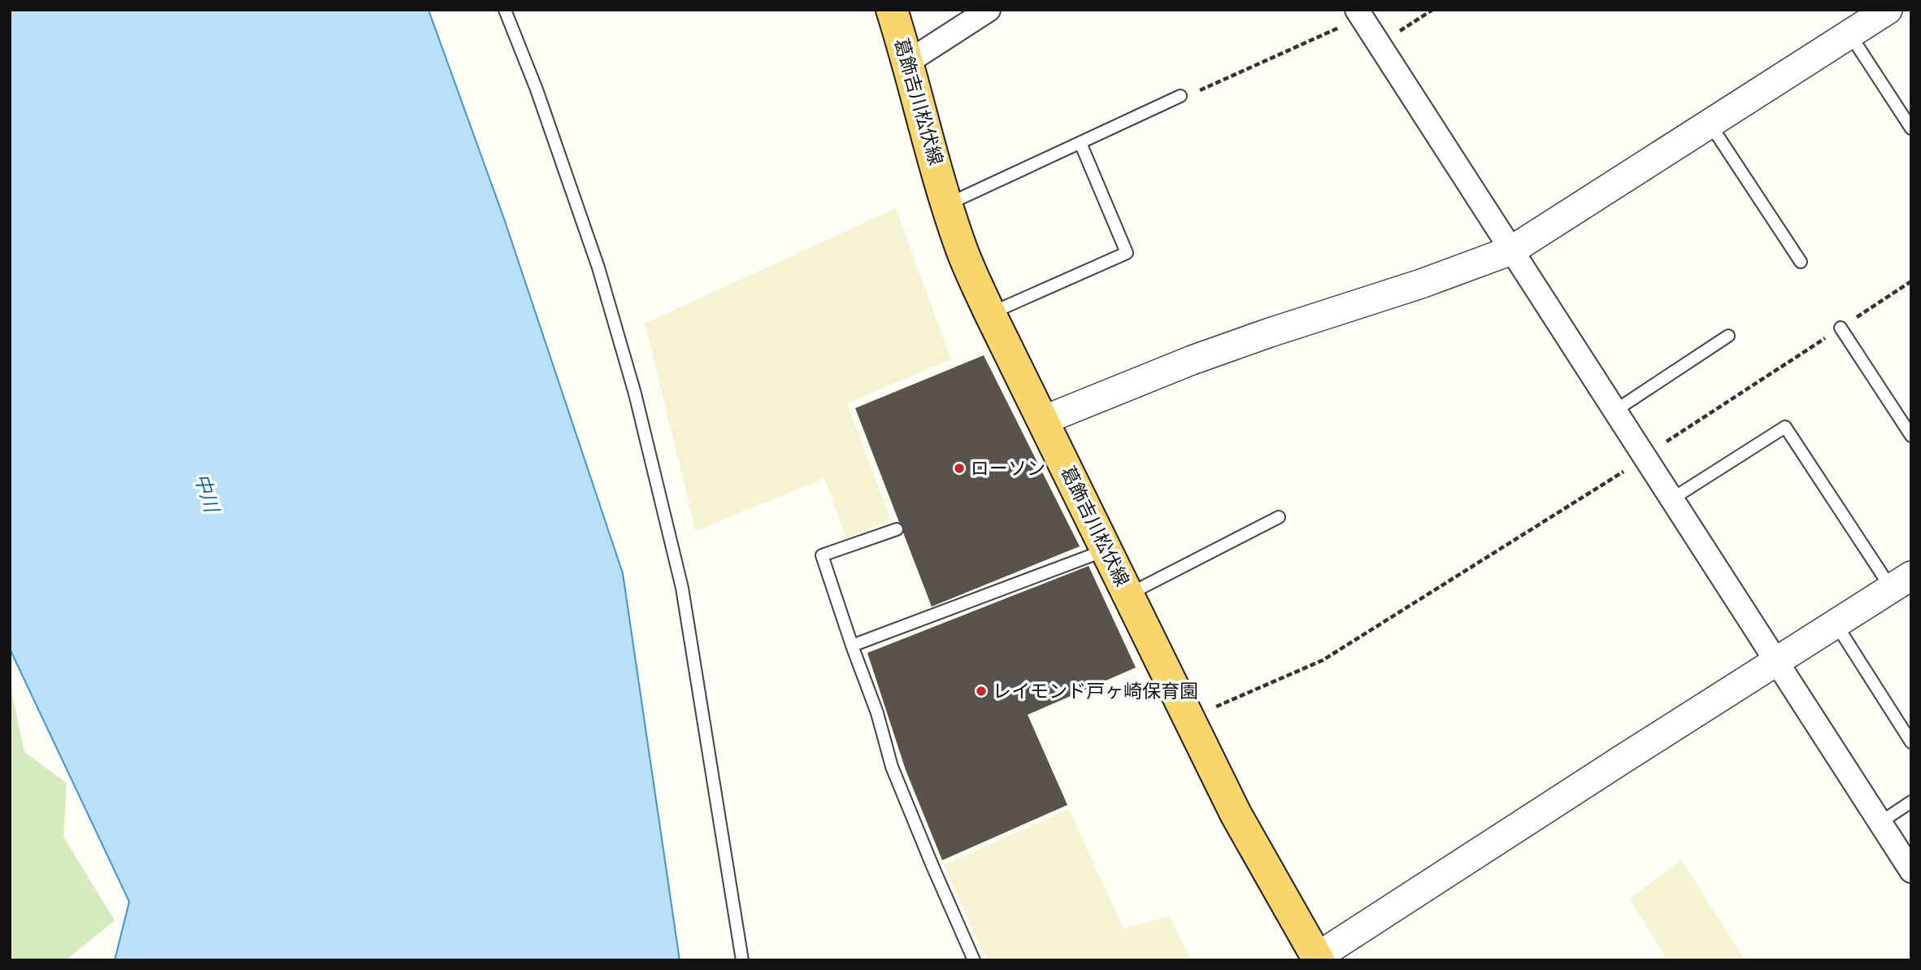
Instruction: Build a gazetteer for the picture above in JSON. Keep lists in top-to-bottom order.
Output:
{
  "streets": {
    "main road": ["葛飾吉川松伏線"]
  },
  "water": ["中川"],
  "places": ["ローソン", "レイモンド戸ヶ崎保育園"]
}
